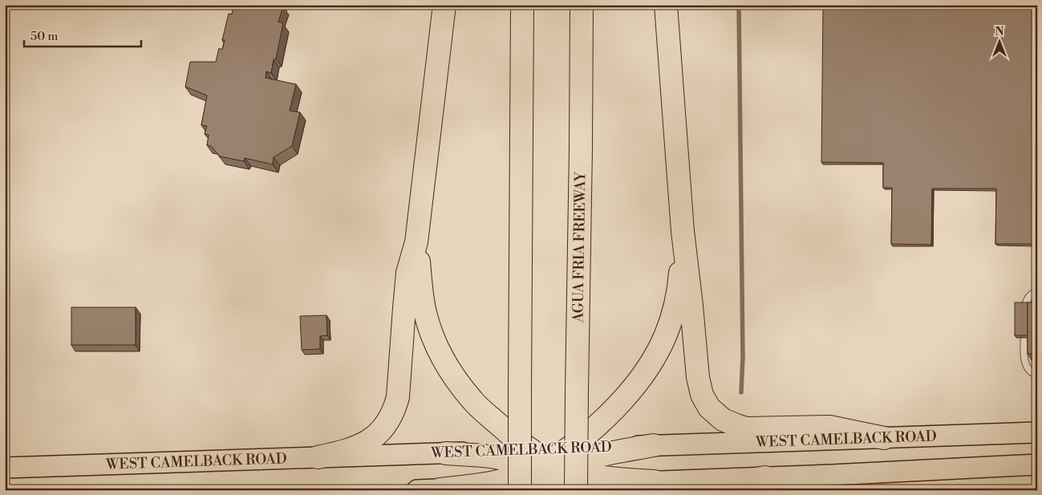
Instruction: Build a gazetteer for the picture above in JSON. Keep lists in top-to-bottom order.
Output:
{
  "streets": {
    "highway": ["AGUA FRIA FREEWAY"],
    "main road": ["WEST CAMELBACK ROAD"]
  },
  "scale_bar": "50 m",
  "north": "top"
}
